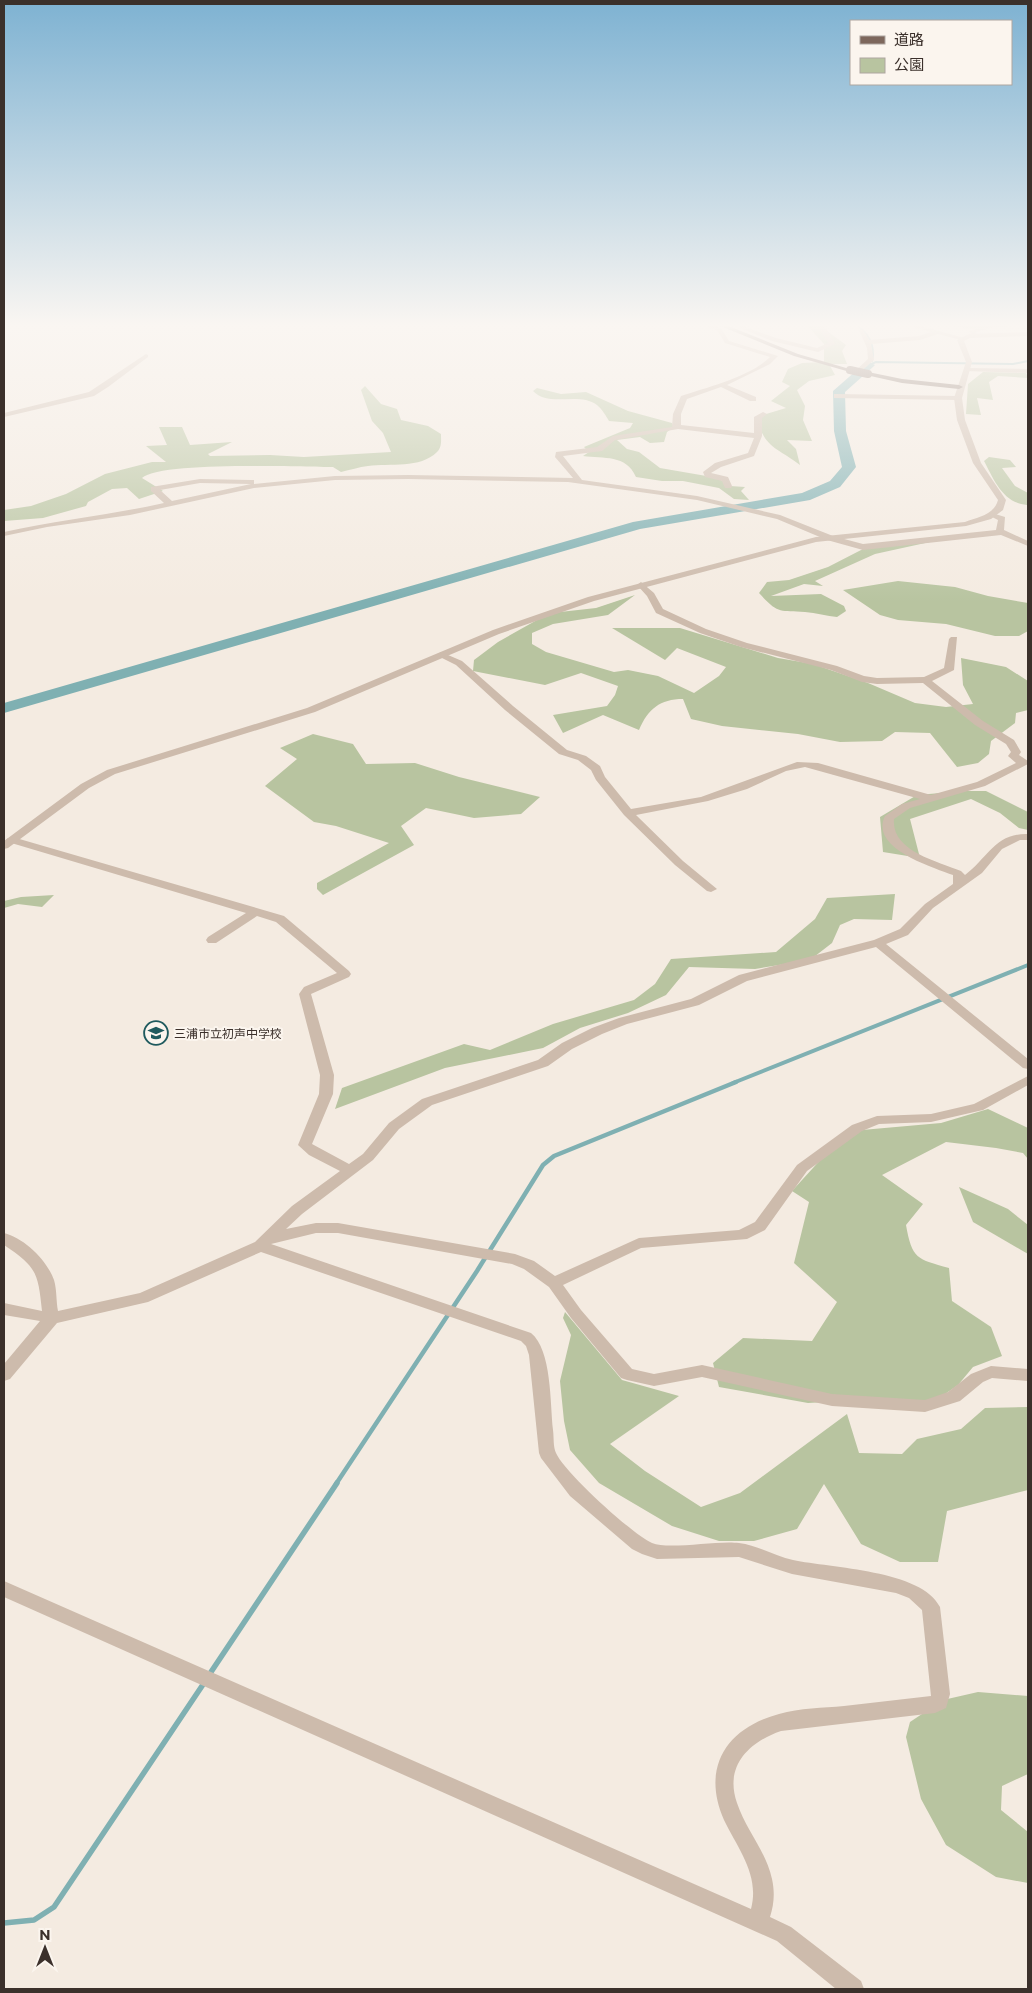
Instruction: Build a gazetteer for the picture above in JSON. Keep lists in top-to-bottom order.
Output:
{
  "places": {
    "school or university": ["三浦市立初声中学校"]
  },
  "legend": ["道路", "公園"],
  "north": "top"
}
